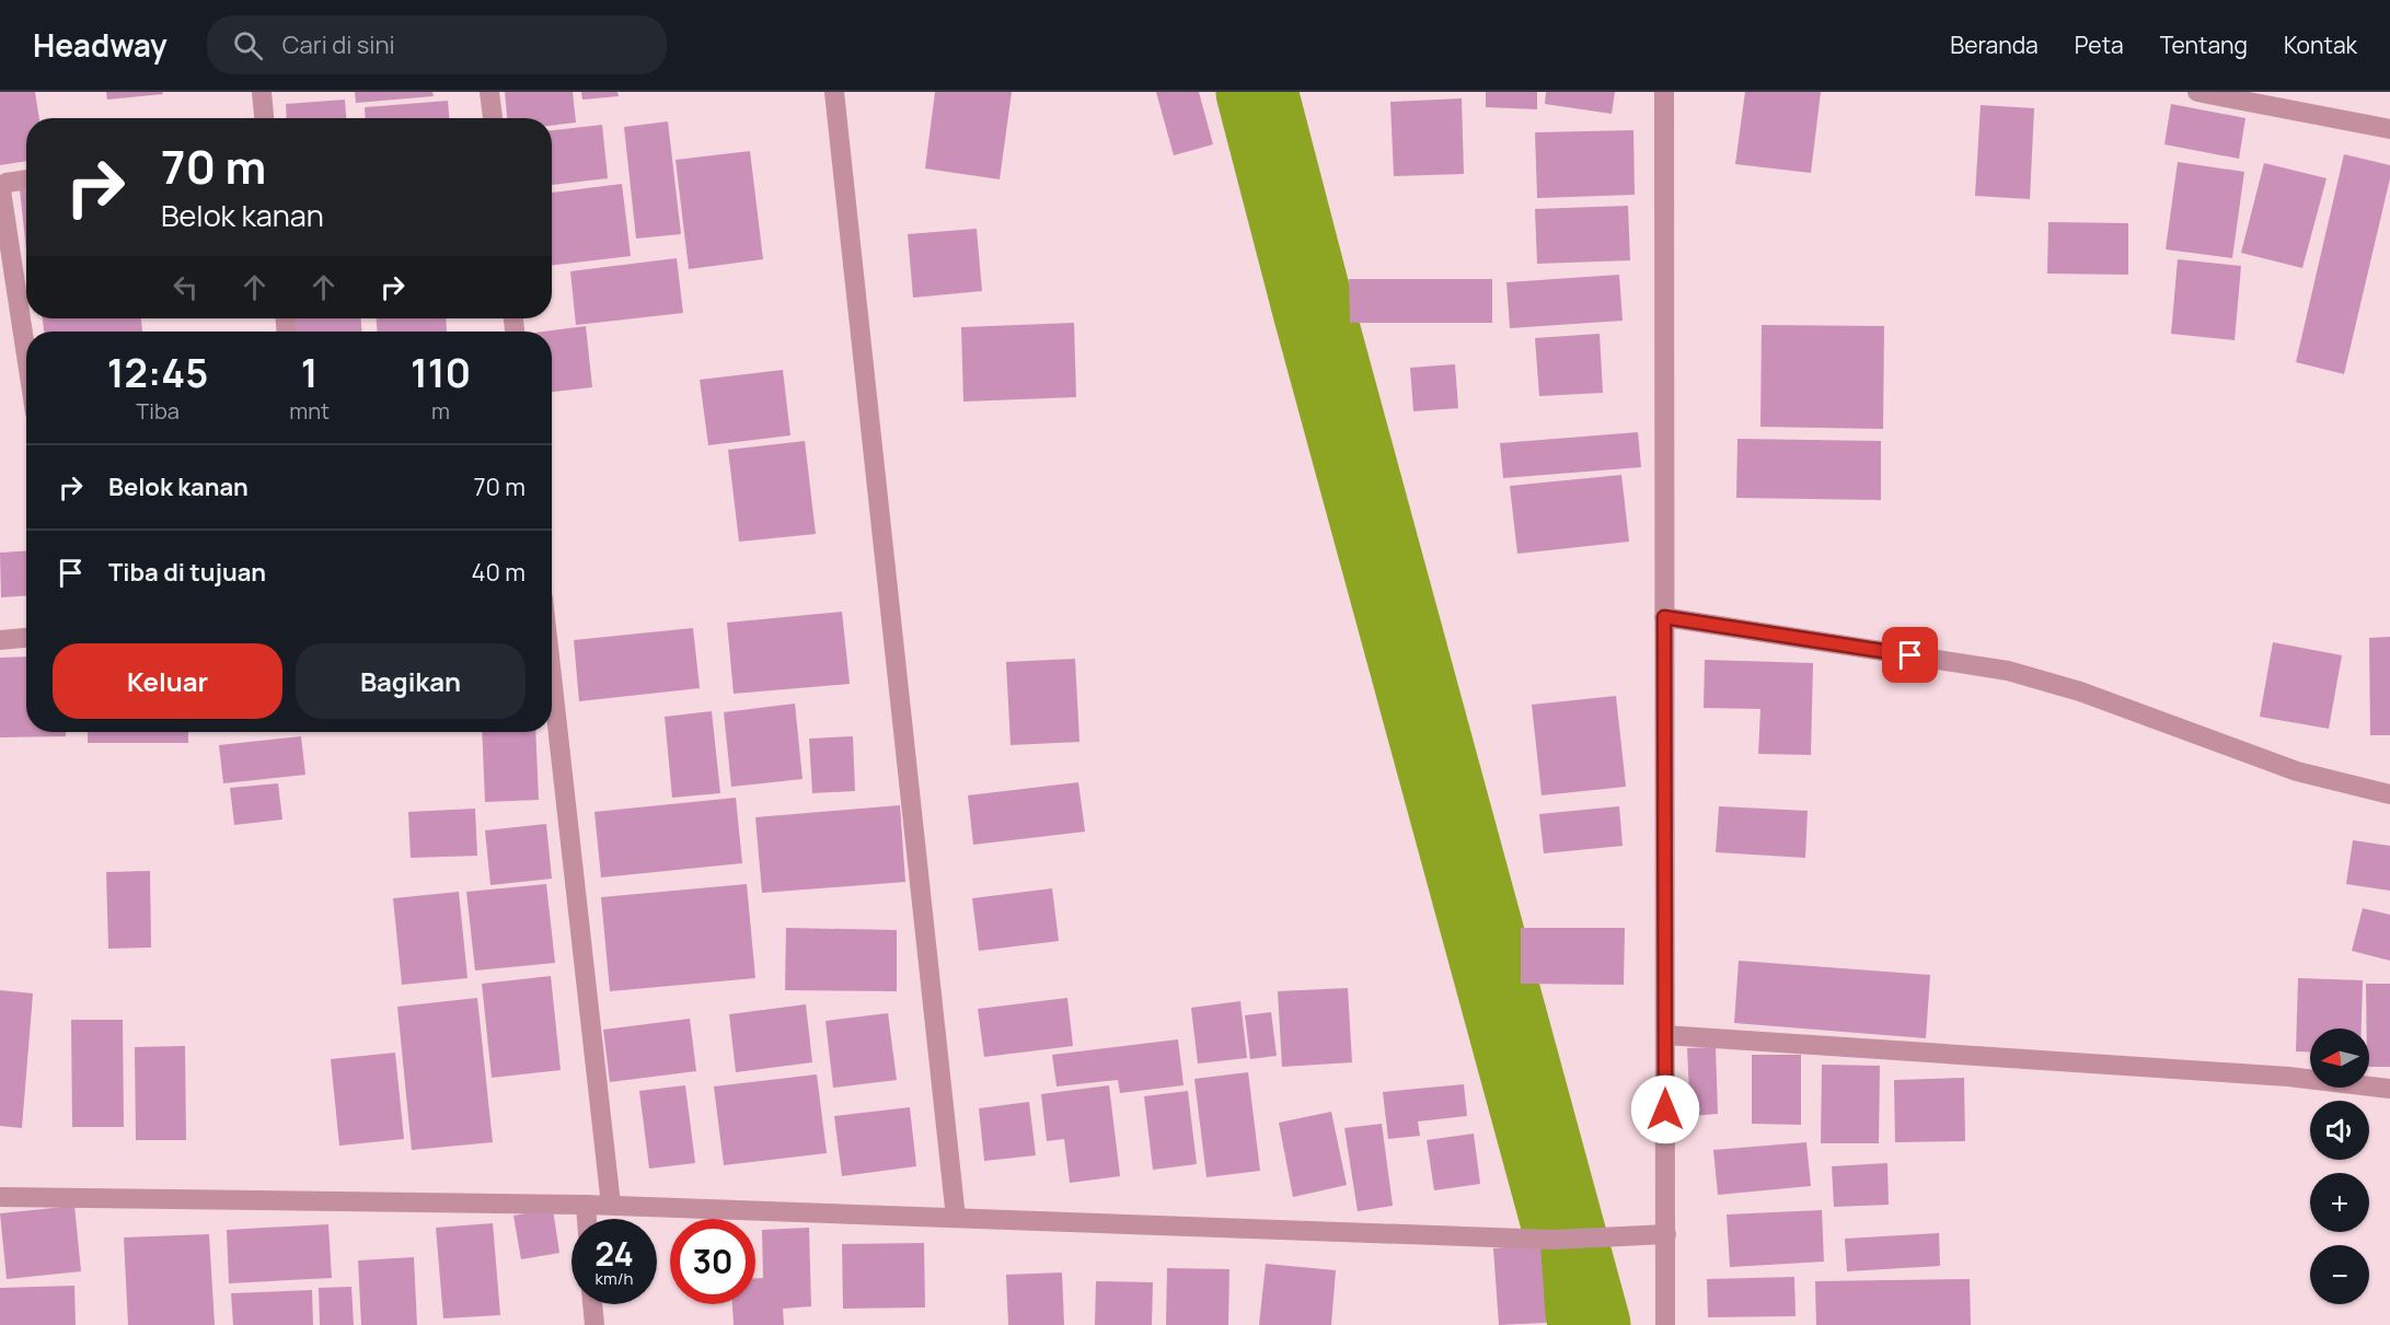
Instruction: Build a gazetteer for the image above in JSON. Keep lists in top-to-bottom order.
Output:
{
  "north": "left",
  "page": {
    "header": "Headway",
    "search": "Cari di sini",
    "nav": [
      "Beranda",
      "Peta",
      "Tentang",
      "Kontak"
    ],
    "turn": ["70 m", "Belok kanan"],
    "eta": [
      "12:45",
      "Tiba",
      "1",
      "mnt",
      "110",
      "m"
    ],
    "list": [
      {
        "name": "Belok kanan",
        "value": "70 m"
      },
      {
        "name": "Tiba di tujuan",
        "value": "40 m"
      }
    ],
    "buttons": ["Keluar", "Bagikan"],
    "map_buttons": ["+", "−"],
    "speed": "24 km/h",
    "limit": "30"
  }
}
